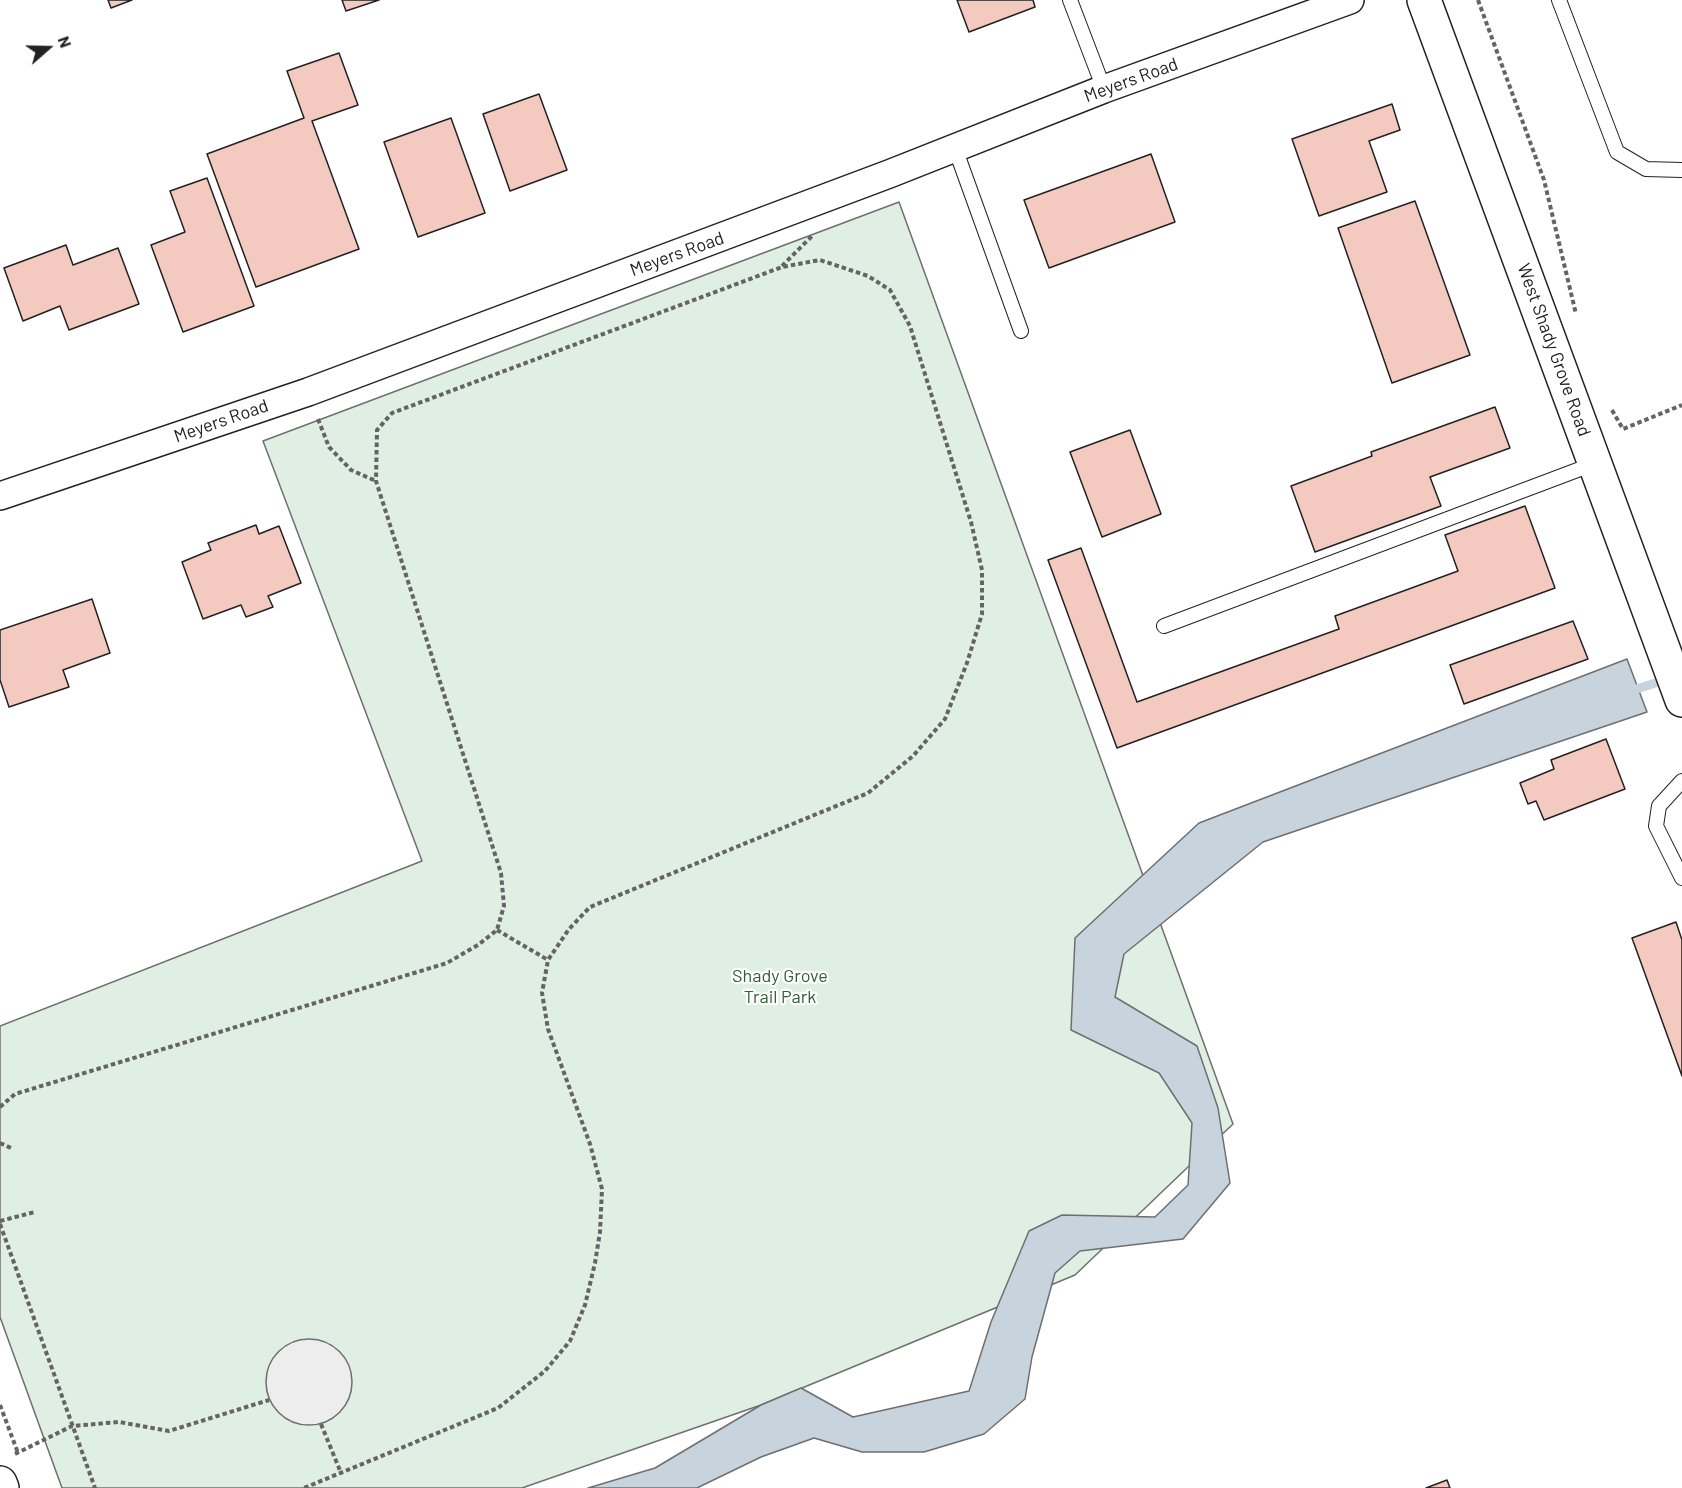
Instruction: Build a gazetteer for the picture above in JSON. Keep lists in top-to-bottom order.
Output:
{
  "streets": {
    "main road": ["West Shady Grove Road"],
    "street": ["Meyers Road"]
  },
  "parks": ["Shady Grove Trail Park"],
  "north": "right"
}
